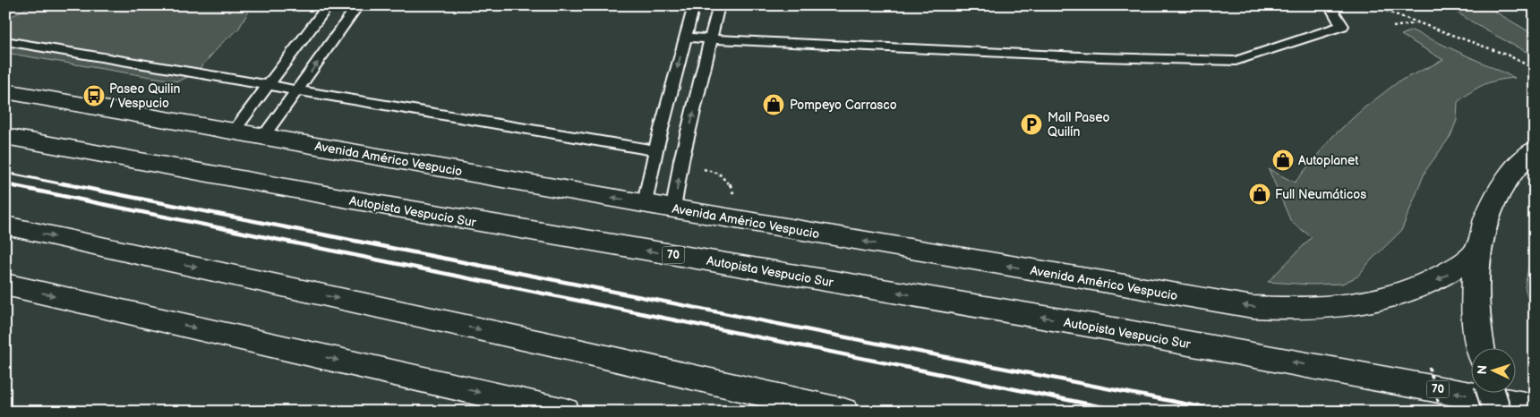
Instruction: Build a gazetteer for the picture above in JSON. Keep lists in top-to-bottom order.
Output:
{
  "streets": {
    "main road": ["Avenida Américo Vespucio", "Autopista Vespucio Sur", "70"]
  },
  "places": {
    "bus stop": ["Paseo Quilin / Vespucio"],
    "shop": ["Pompeyo Carrasco", "Autoplanet", "Full Neumáticos"],
    "parking": ["Mall Paseo Quilín"]
  },
  "north": "left"
}
